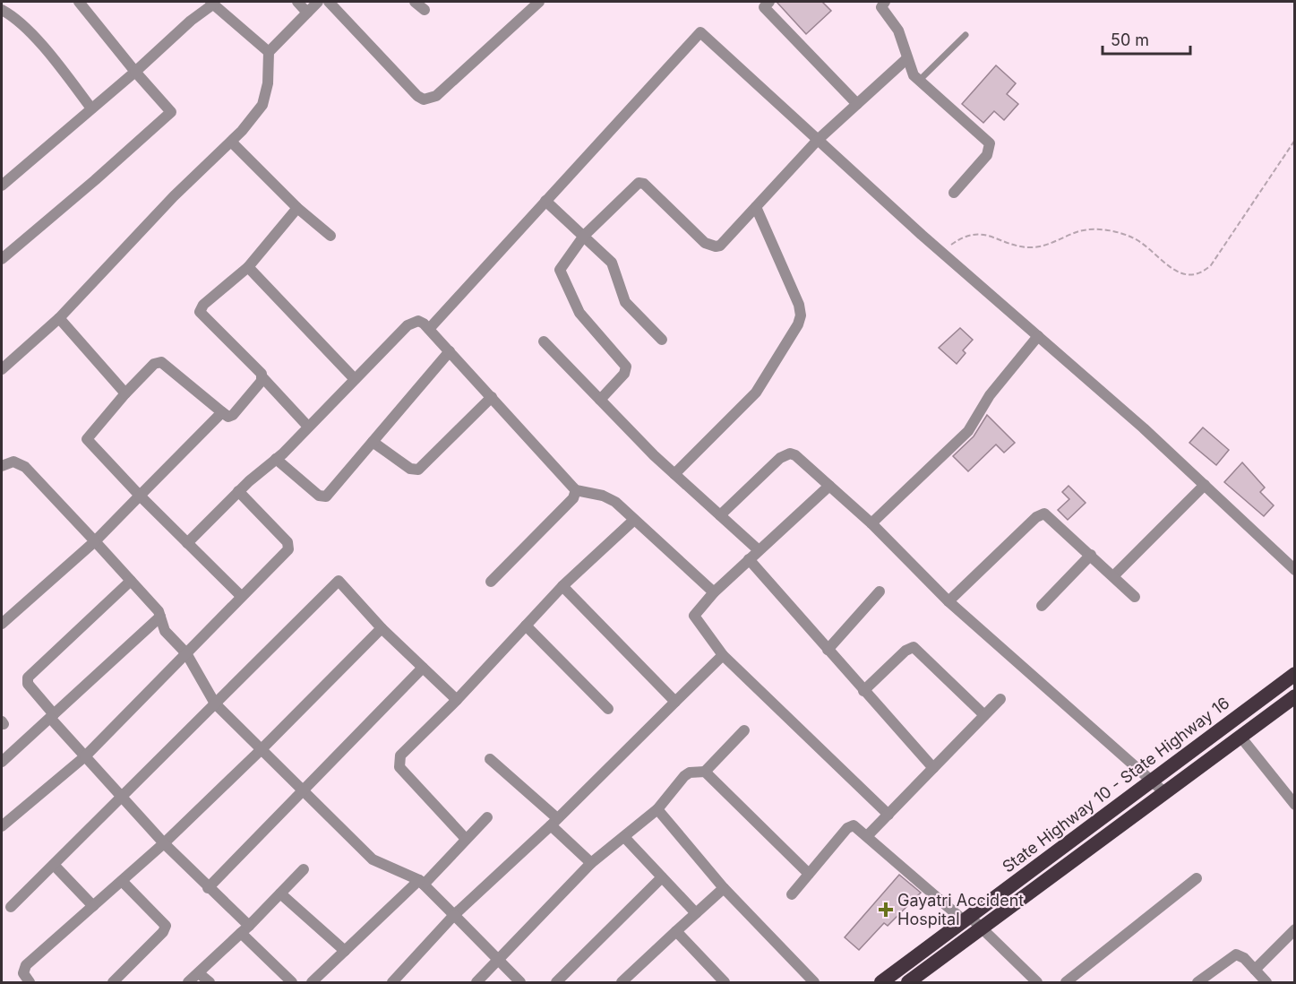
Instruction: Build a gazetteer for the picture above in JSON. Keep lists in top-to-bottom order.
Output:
{
  "streets": {
    "highway": ["State Highway 10 - State Highway 16"]
  },
  "places": {
    "health": ["Gayatri Accident Hospital"]
  },
  "scale_bar": "50 m"
}
